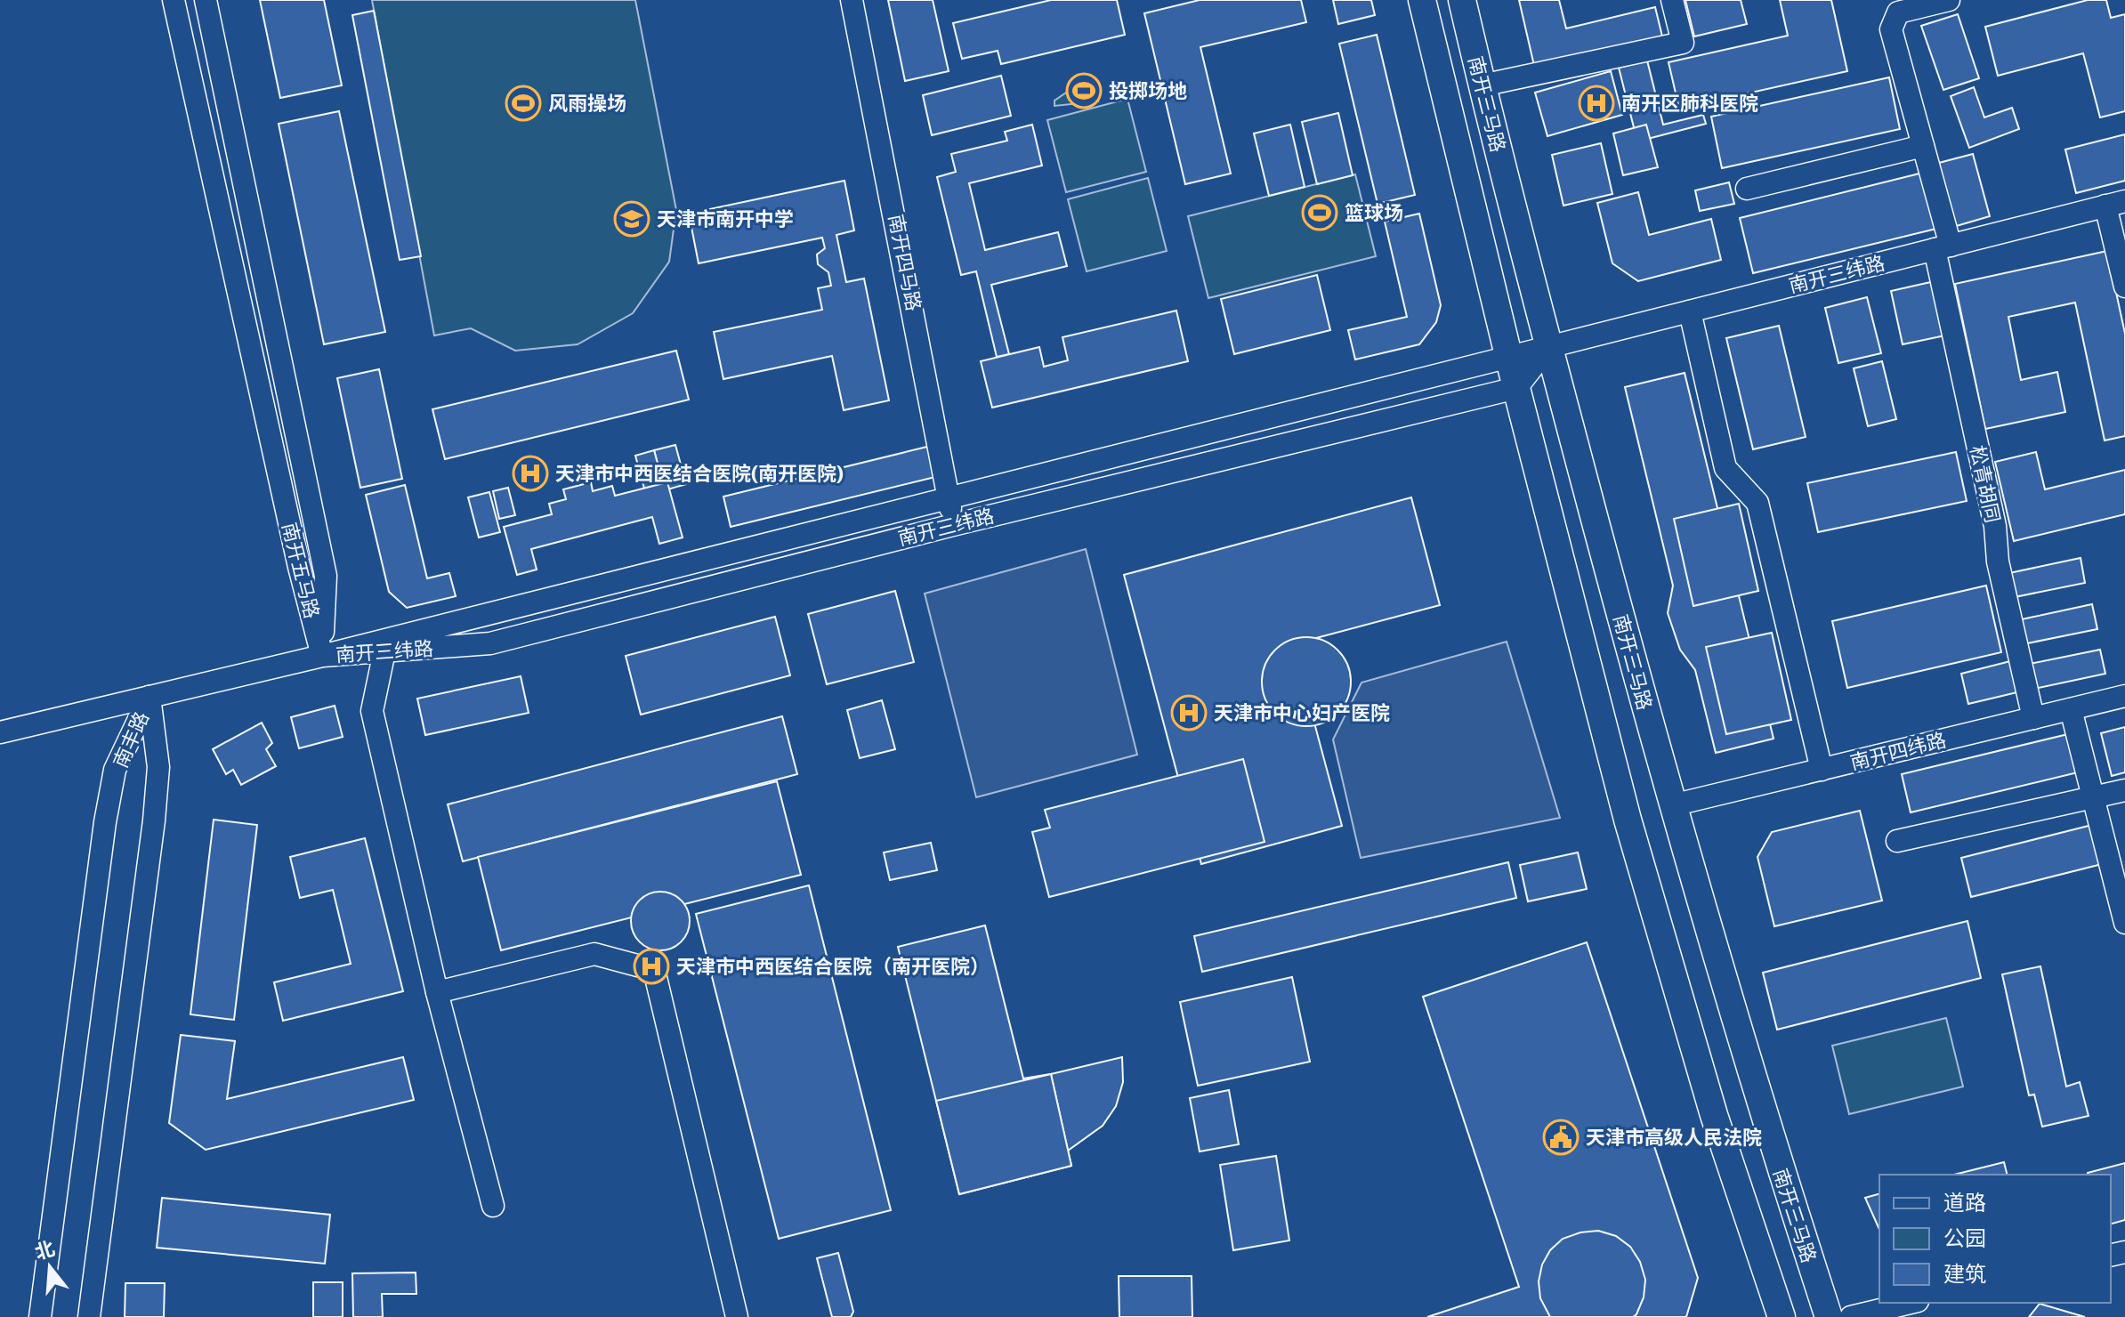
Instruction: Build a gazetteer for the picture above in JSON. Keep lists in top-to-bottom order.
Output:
{
  "streets": {
    "main road": ["南开三马路"],
    "street": [
      "南开四马路",
      "南开三纬路",
      "松青胡同",
      "南开五马路",
      "南丰路",
      "南开四纬路"
    ]
  },
  "crossings": [
    ["南开三马路", "南开三纬路"],
    ["南开三马路", "南开四纬路"],
    ["南开四马路", "南开三纬路"],
    ["南开三纬路", "松青胡同"],
    ["南开三纬路", "南开五马路"],
    ["南开三纬路", "南丰路"],
    ["松青胡同", "南开四纬路"]
  ],
  "places": {
    "sports": ["投掷场地", "风雨操场", "篮球场"],
    "hospital": [
      "南开区肺科医院",
      "天津市中西医结合医院(南开医院)",
      "天津市中心妇产医院",
      "天津市中西医结合医院（南开医院）"
    ],
    "school or university": ["天津市南开中学"],
    "public building": ["天津市高级人民法院"]
  },
  "legend": ["道路", "公园", "建筑"],
  "north": "top"
}
